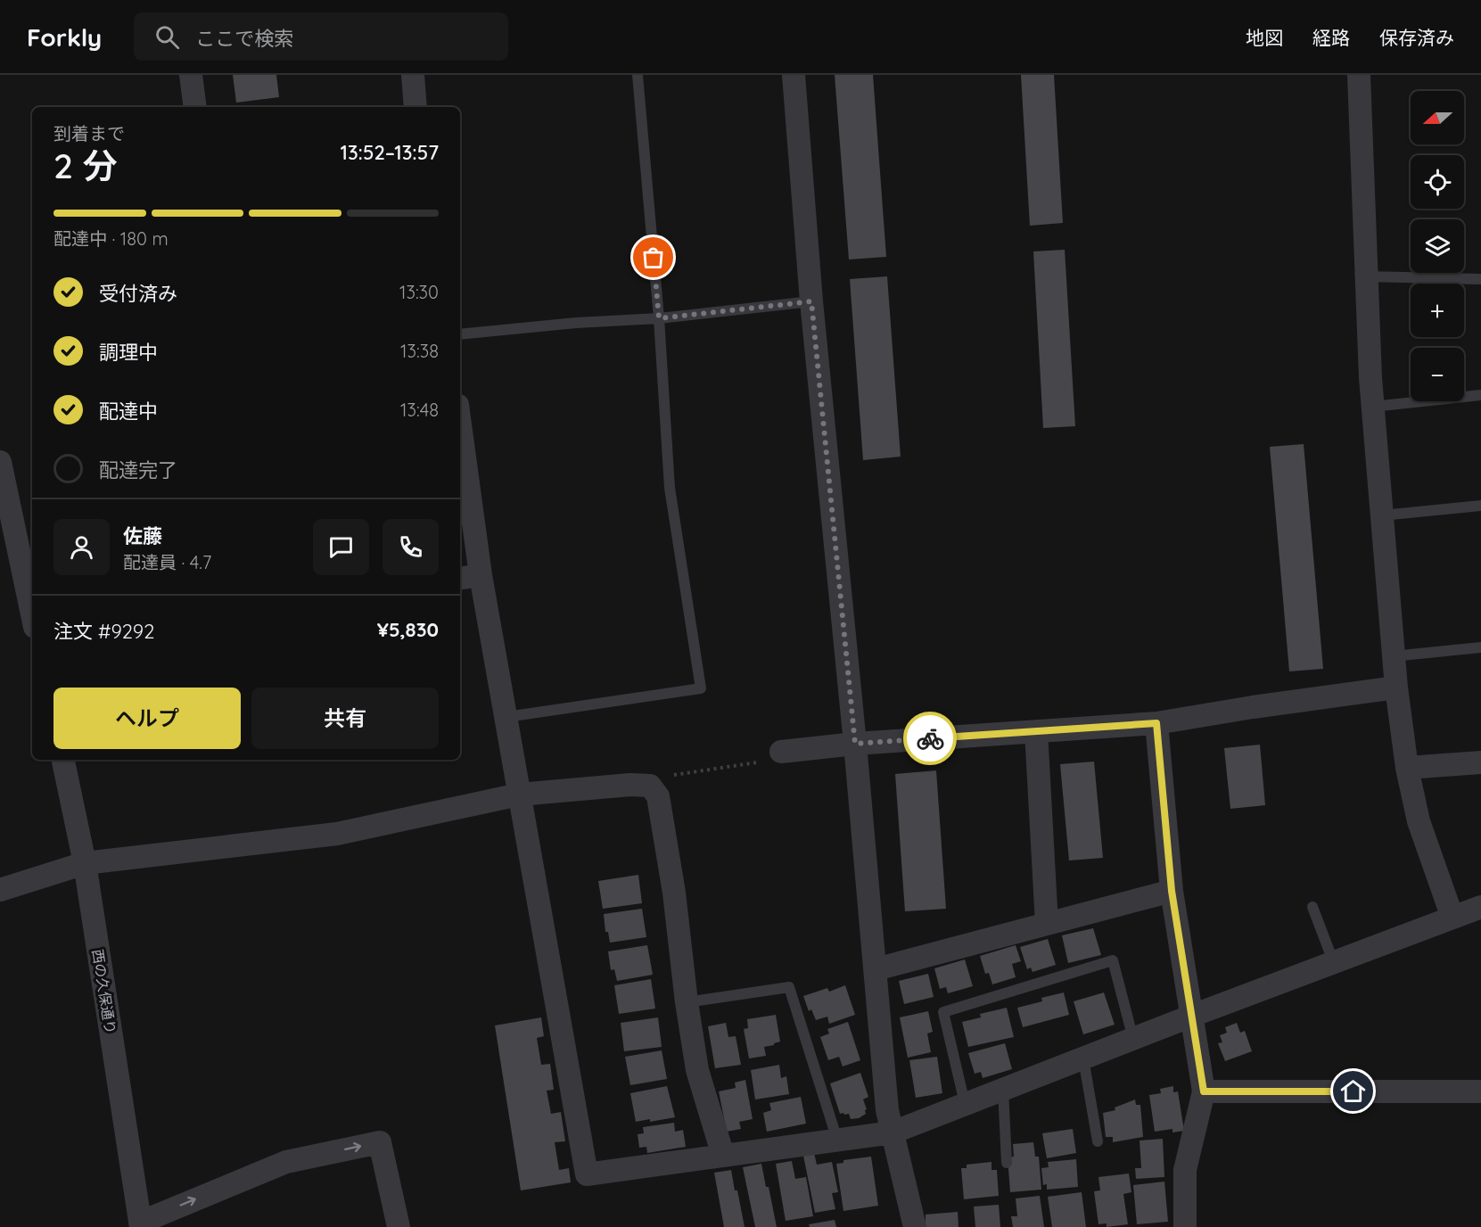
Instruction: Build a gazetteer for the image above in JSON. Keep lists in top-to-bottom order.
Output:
{
  "streets": {
    "street": ["西の久保通り"]
  },
  "north": "left",
  "page": {
    "header": "Forkly",
    "search": "ここで検索",
    "nav": ["地図", "経路", "保存済み"],
    "map_buttons": ["+", "−"],
    "heading": ["2 分", "到着まで", "13:52–13:57"],
    "panel": [
      "佐藤",
      "配達員 · 4.7",
      "注文 #9292",
      "¥5,830"
    ],
    "bar": "配達中 · 180 m",
    "list": [
      ["受付済み", "13:30"],
      ["調理中", "13:38"],
      ["配達中", "13:48"],
      "配達完了"
    ],
    "buttons": ["ヘルプ", "共有"]
  }
}
